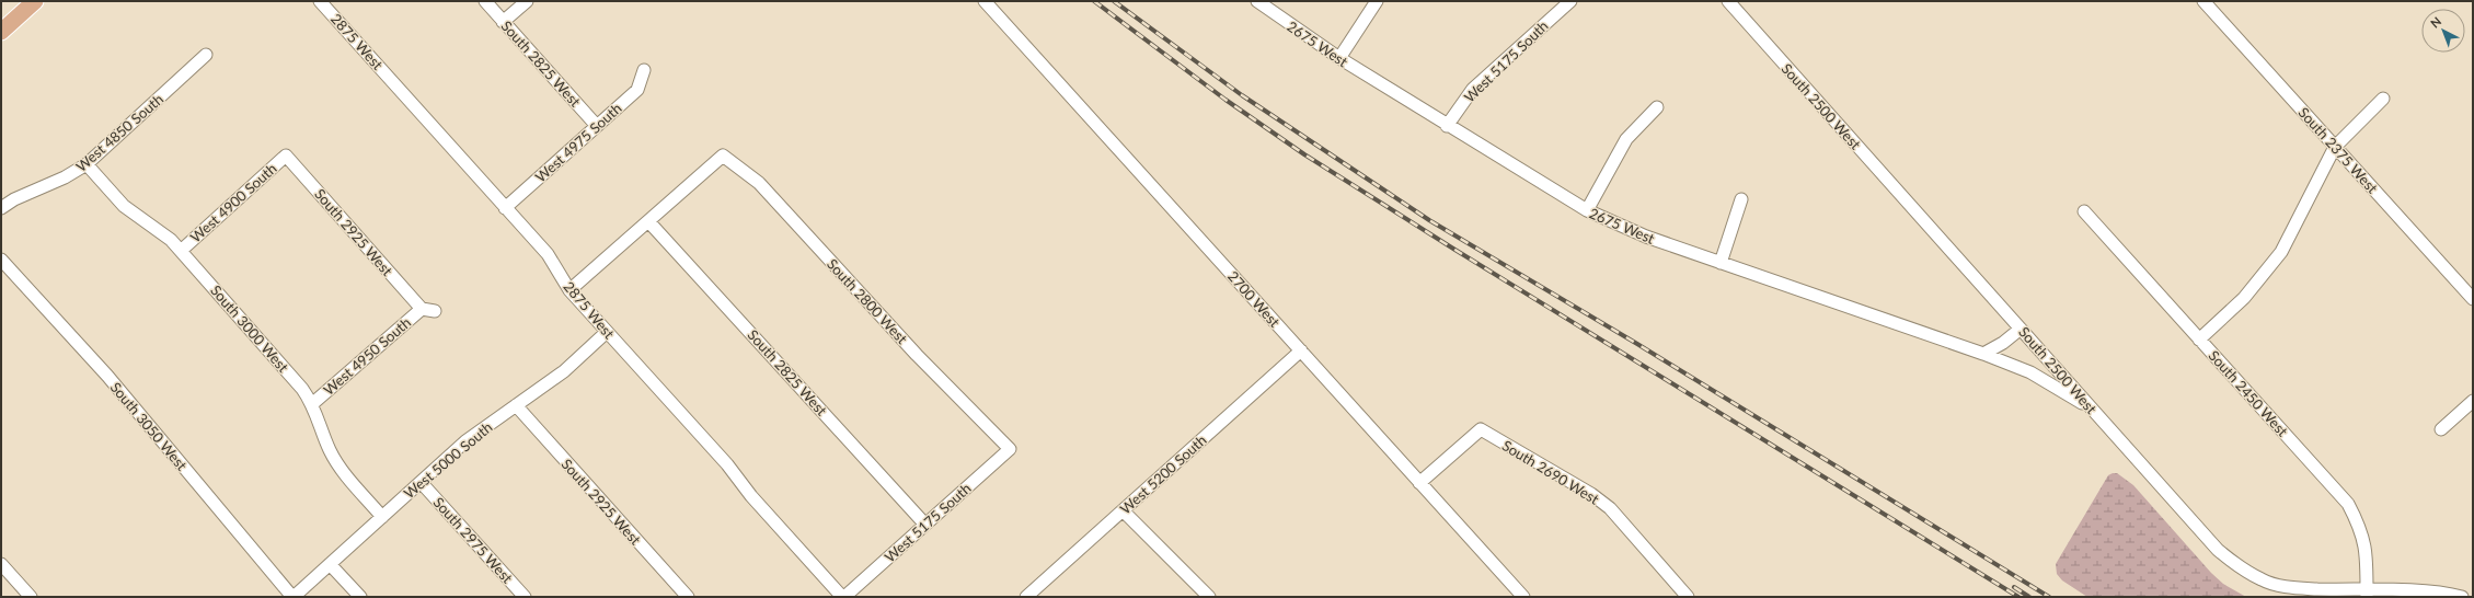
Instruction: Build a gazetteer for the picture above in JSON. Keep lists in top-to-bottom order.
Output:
{
  "streets": {
    "street": [
      "2875 West",
      "2675 West",
      "West 5175 South",
      "South 2825 West",
      "South 2500 West",
      "West 4850 South",
      "West 4975 South",
      "South 2375 West",
      "West 4900 South",
      "South 2925 West",
      "2700 West",
      "South 2800 West",
      "South 3000 West",
      "West 4950 South",
      "South 2450 West",
      "South 3050 West",
      "West 5000 South",
      "South 2690 West",
      "West 5200 South",
      "South 2975 West"
    ]
  },
  "crossings": [
    ["2875 West", "West 5175 South"],
    ["2875 West", "West 4975 South"],
    ["2875 West", "West 5000 South"],
    ["2675 West", "West 5175 South"],
    ["2675 West", "South 2500 West"],
    ["West 5175 South", "South 2825 West"],
    ["West 5175 South", "South 2800 West"],
    ["South 2825 West", "West 4975 South"],
    ["South 2825 West", "South 2800 West"],
    ["South 2500 West", "South 2450 West"],
    ["West 4850 South", "South 3000 West"],
    ["West 4900 South", "South 2925 West"],
    ["West 4900 South", "South 3000 West"],
    ["South 2925 West", "West 4950 South"],
    ["South 2925 West", "West 5000 South"],
    ["2700 West", "South 2690 West"],
    ["2700 West", "West 5200 South"],
    ["South 3000 West", "West 4950 South"],
    ["South 3000 West", "West 5000 South"],
    ["South 3050 West", "West 5000 South"],
    ["West 5000 South", "South 2975 West"]
  ],
  "north": "top left"
}
